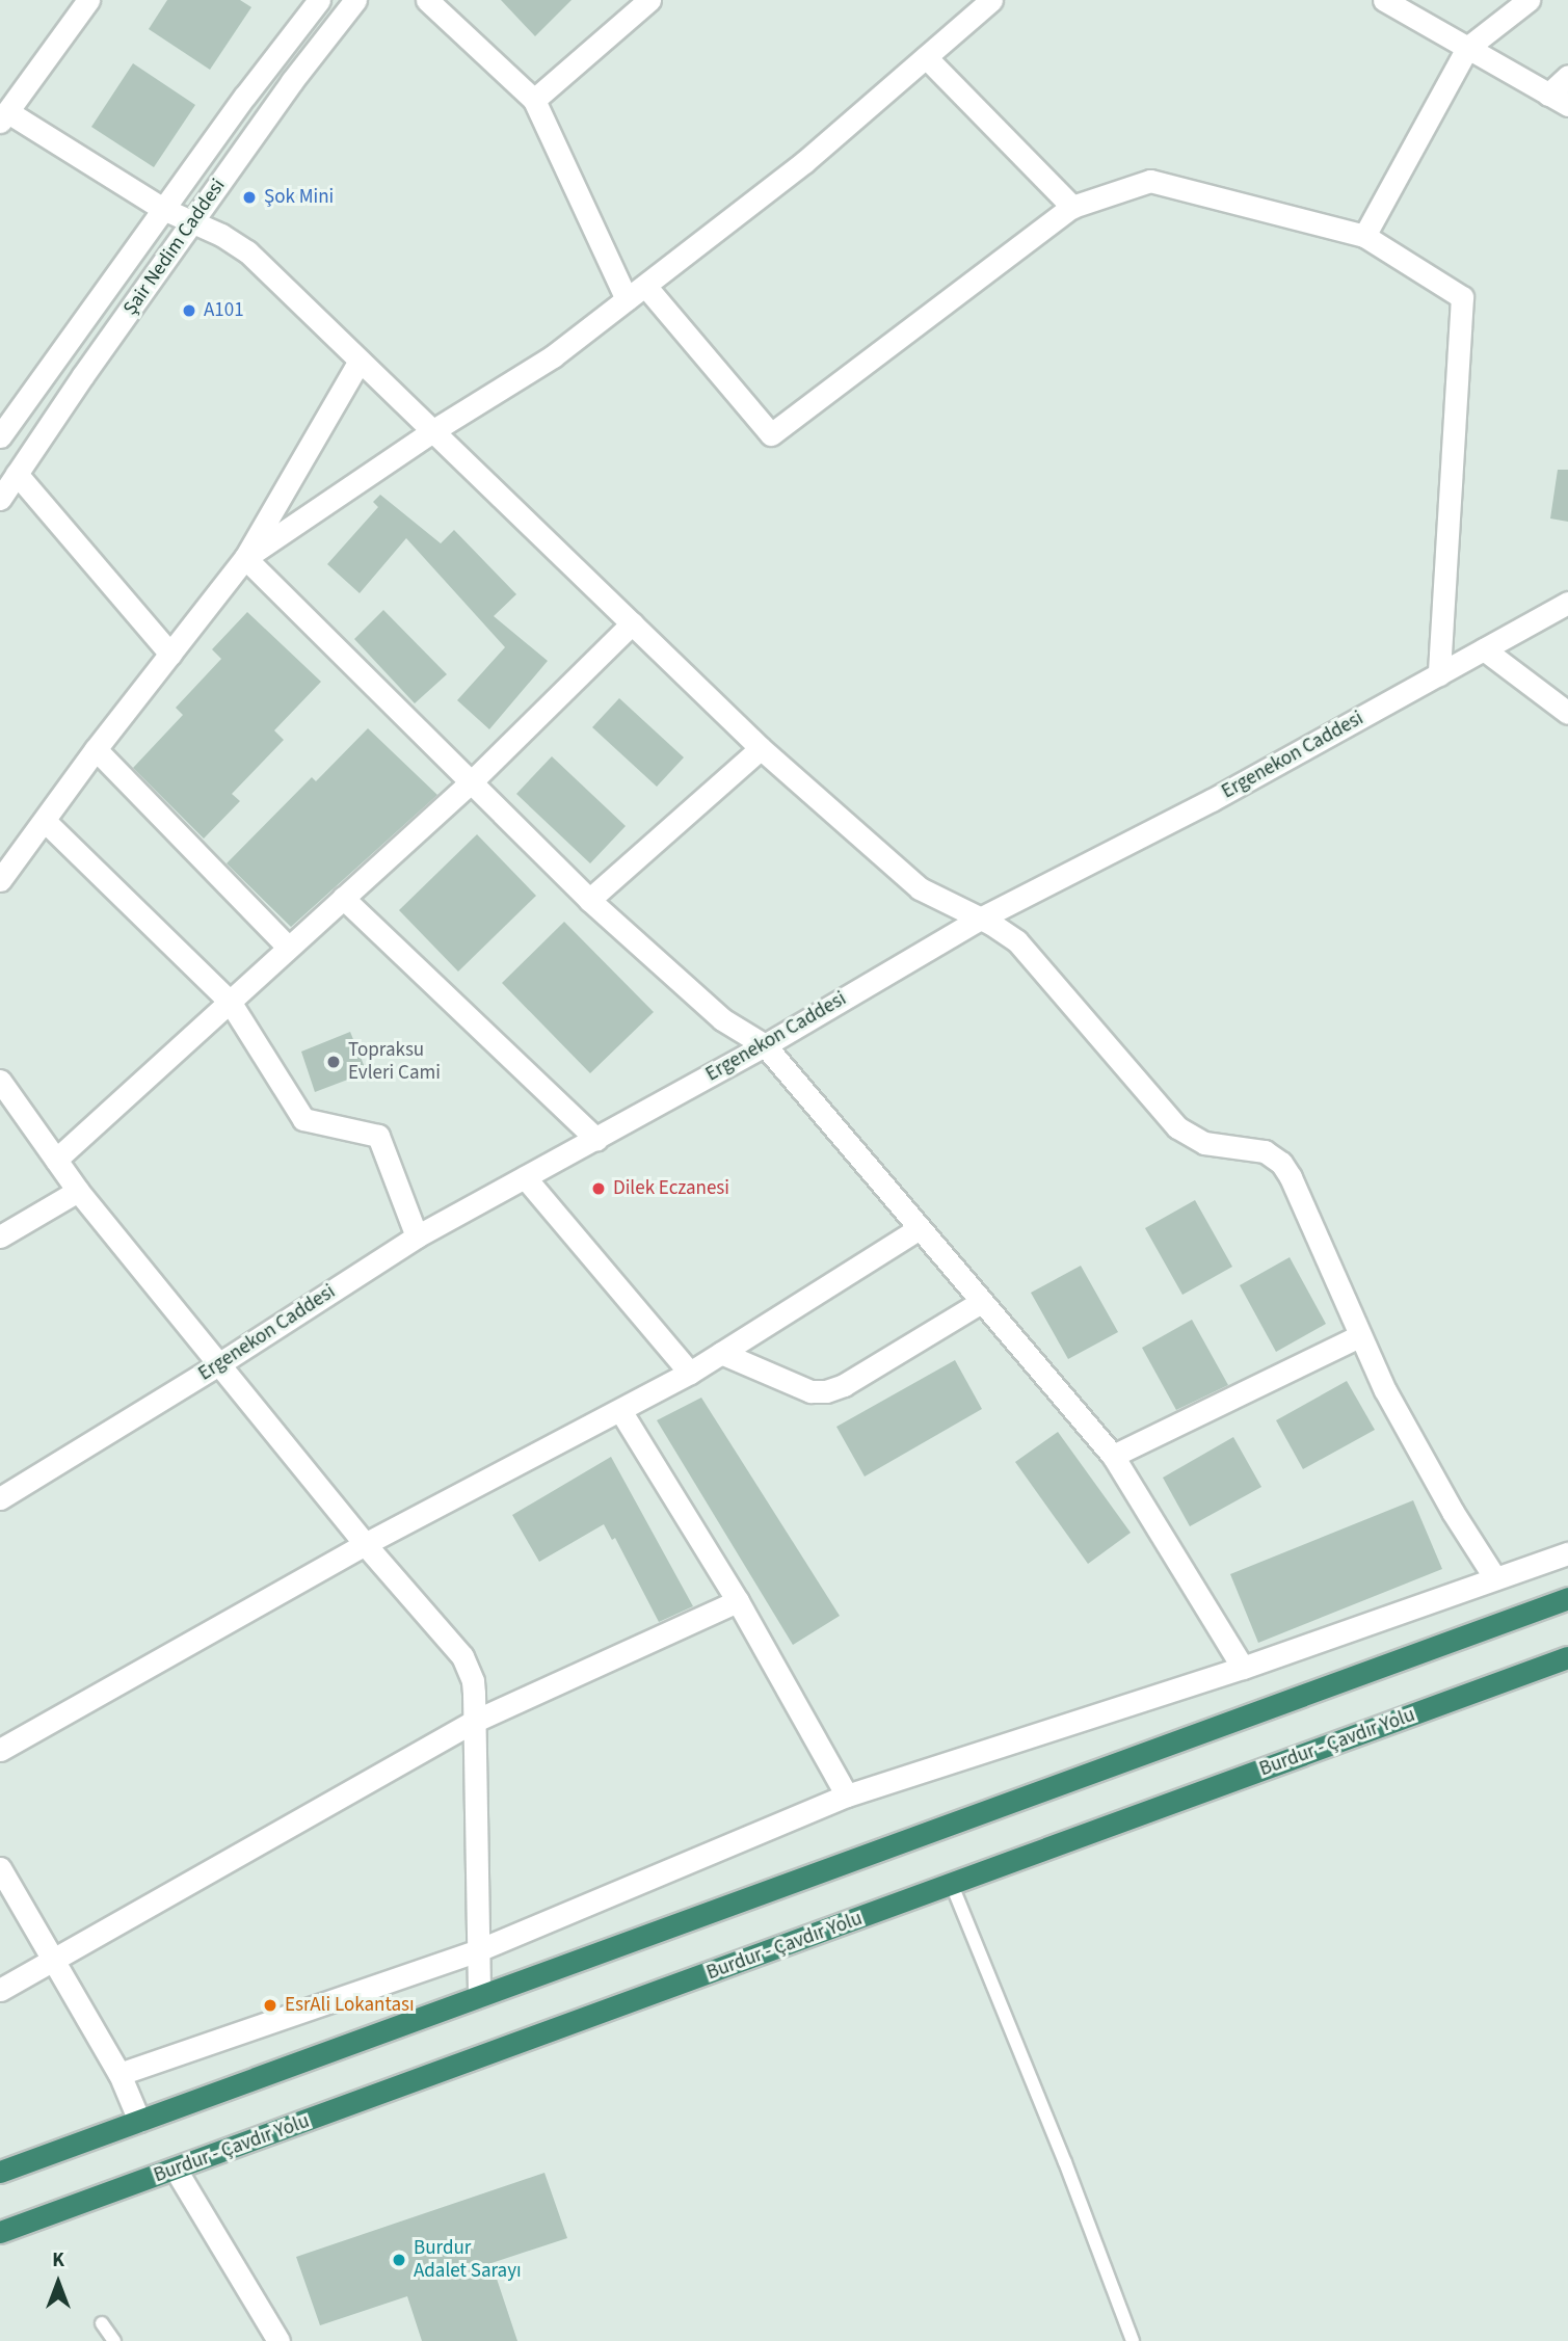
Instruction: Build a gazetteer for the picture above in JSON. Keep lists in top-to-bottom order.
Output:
{
  "streets": {
    "highway": ["Burdur - Çavdır Yolu"],
    "street": ["Şair Nedim Caddesi", "Ergenekon Caddesi"]
  },
  "places": [
    "Şok Mini",
    "A101",
    "Topraksu Evleri Cami",
    "Dilek Eczanesi",
    "EsrAli Lokantası",
    "Burdur Adalet Sarayı"
  ],
  "north": "top"
}
